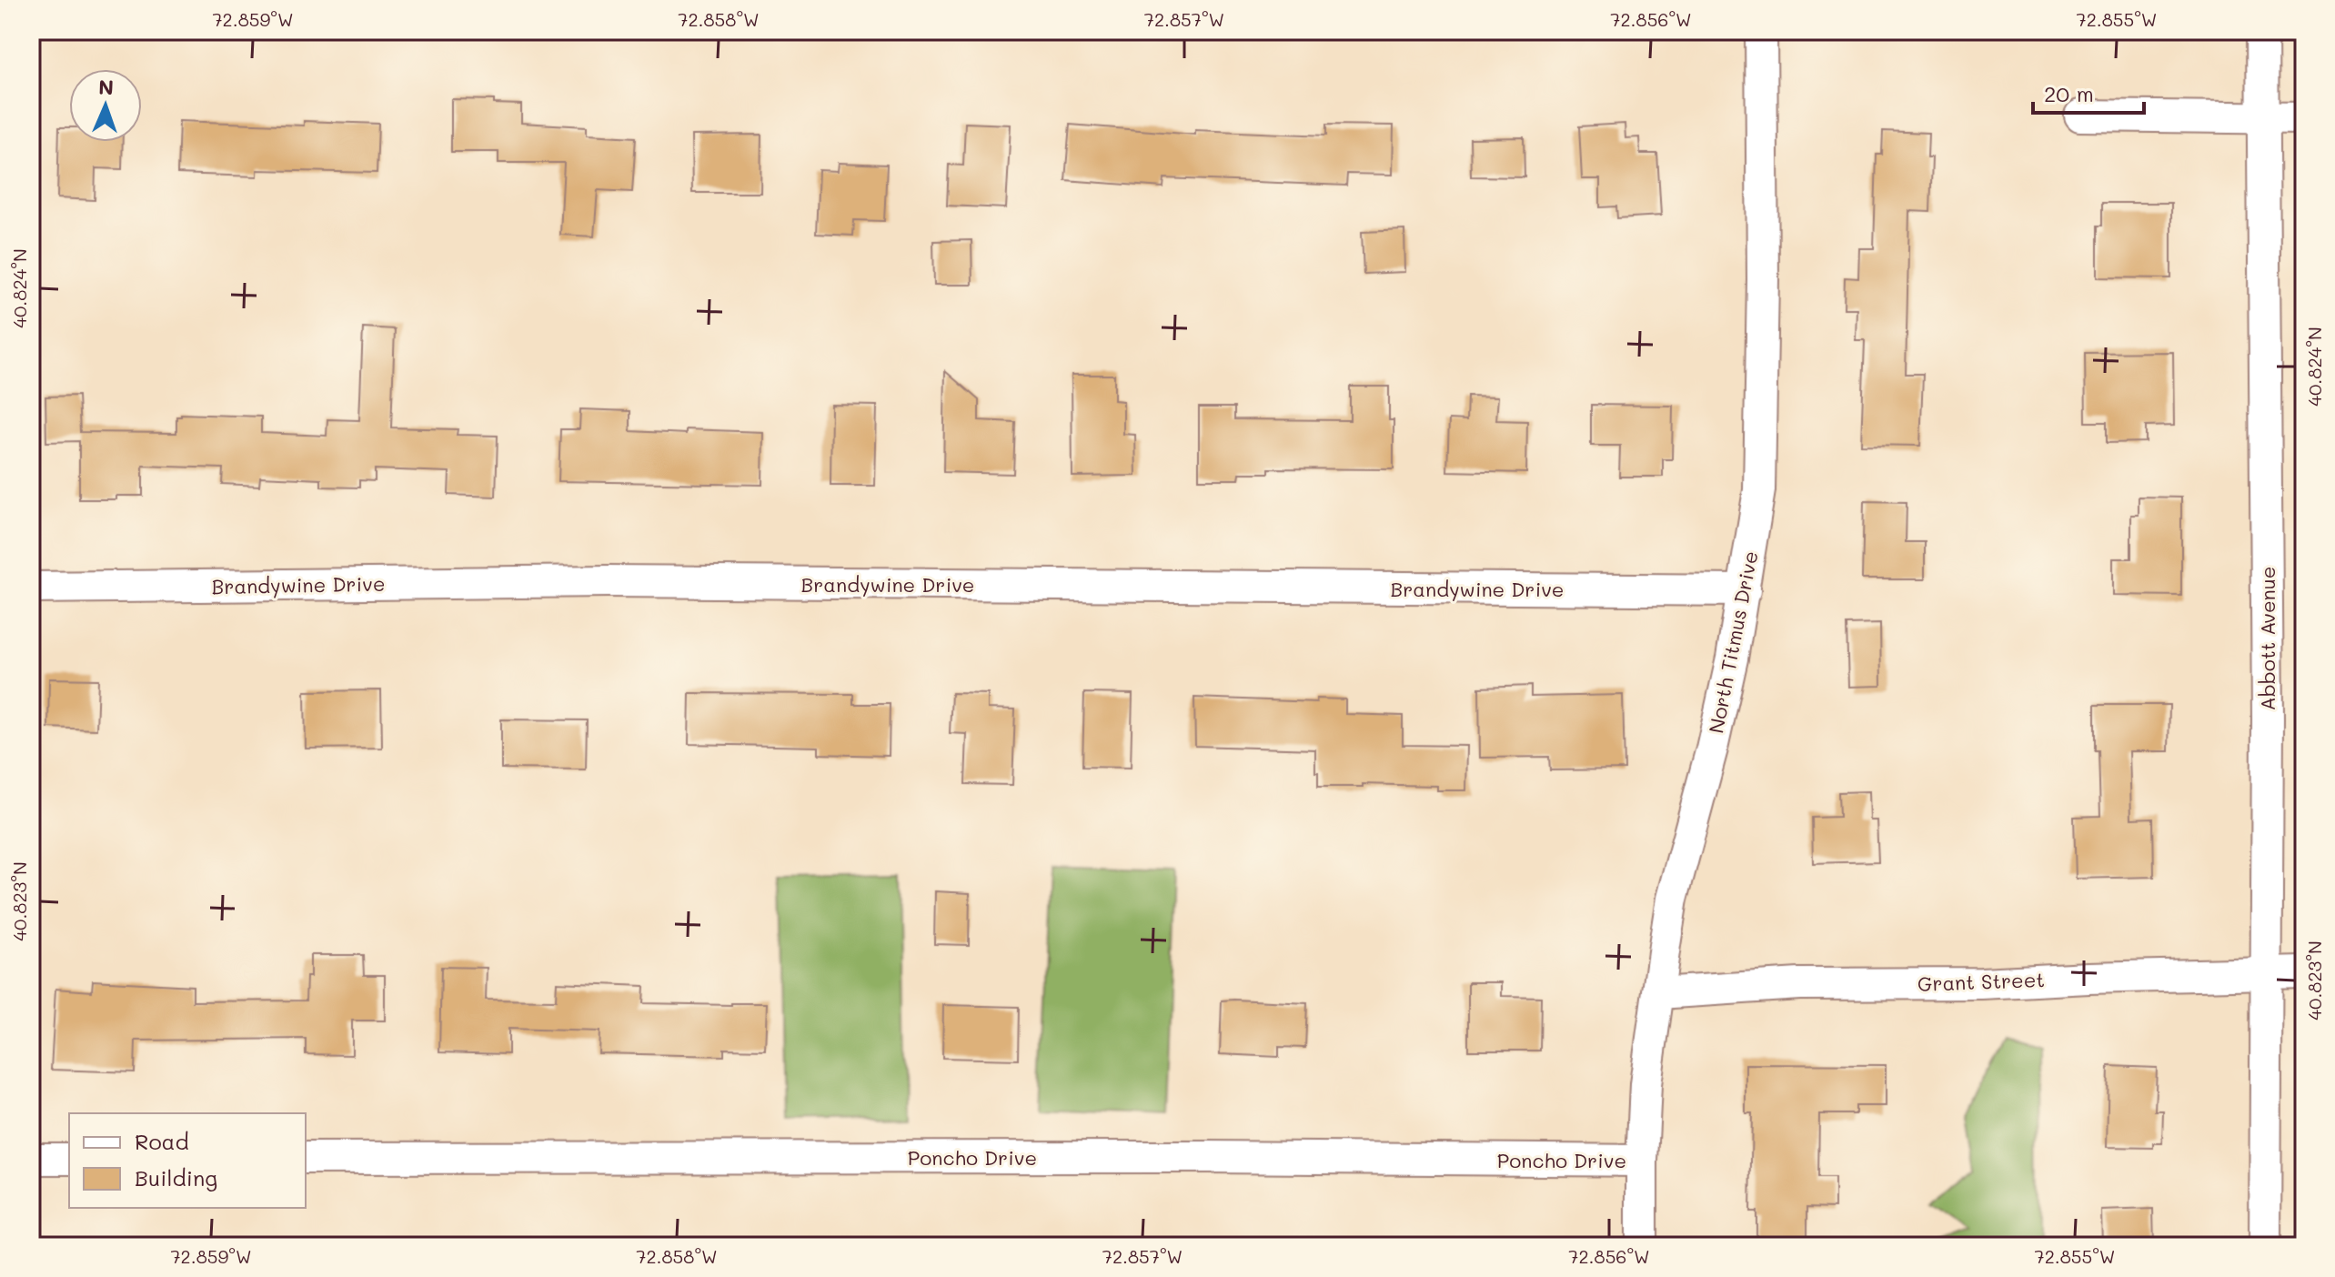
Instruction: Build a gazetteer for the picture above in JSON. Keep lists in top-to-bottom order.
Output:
{
  "streets": {
    "street": [
      "Brandywine Drive",
      "Abbott Avenue",
      "North Titmus Drive",
      "Grant Street",
      "Poncho Drive"
    ]
  },
  "crossings": [
    ["Brandywine Drive", "North Titmus Drive"],
    ["Abbott Avenue", "Grant Street"],
    ["North Titmus Drive", "Grant Street"],
    ["North Titmus Drive", "Poncho Drive"]
  ],
  "legend": ["Road", "Building"],
  "scale_bar": "20 m",
  "north": "top",
  "coordinates": [
    "72.859°W",
    "72.858°W",
    "72.857°W",
    "72.856°W",
    "72.855°W",
    "40.824°N",
    "40.823°N"
  ]
}
